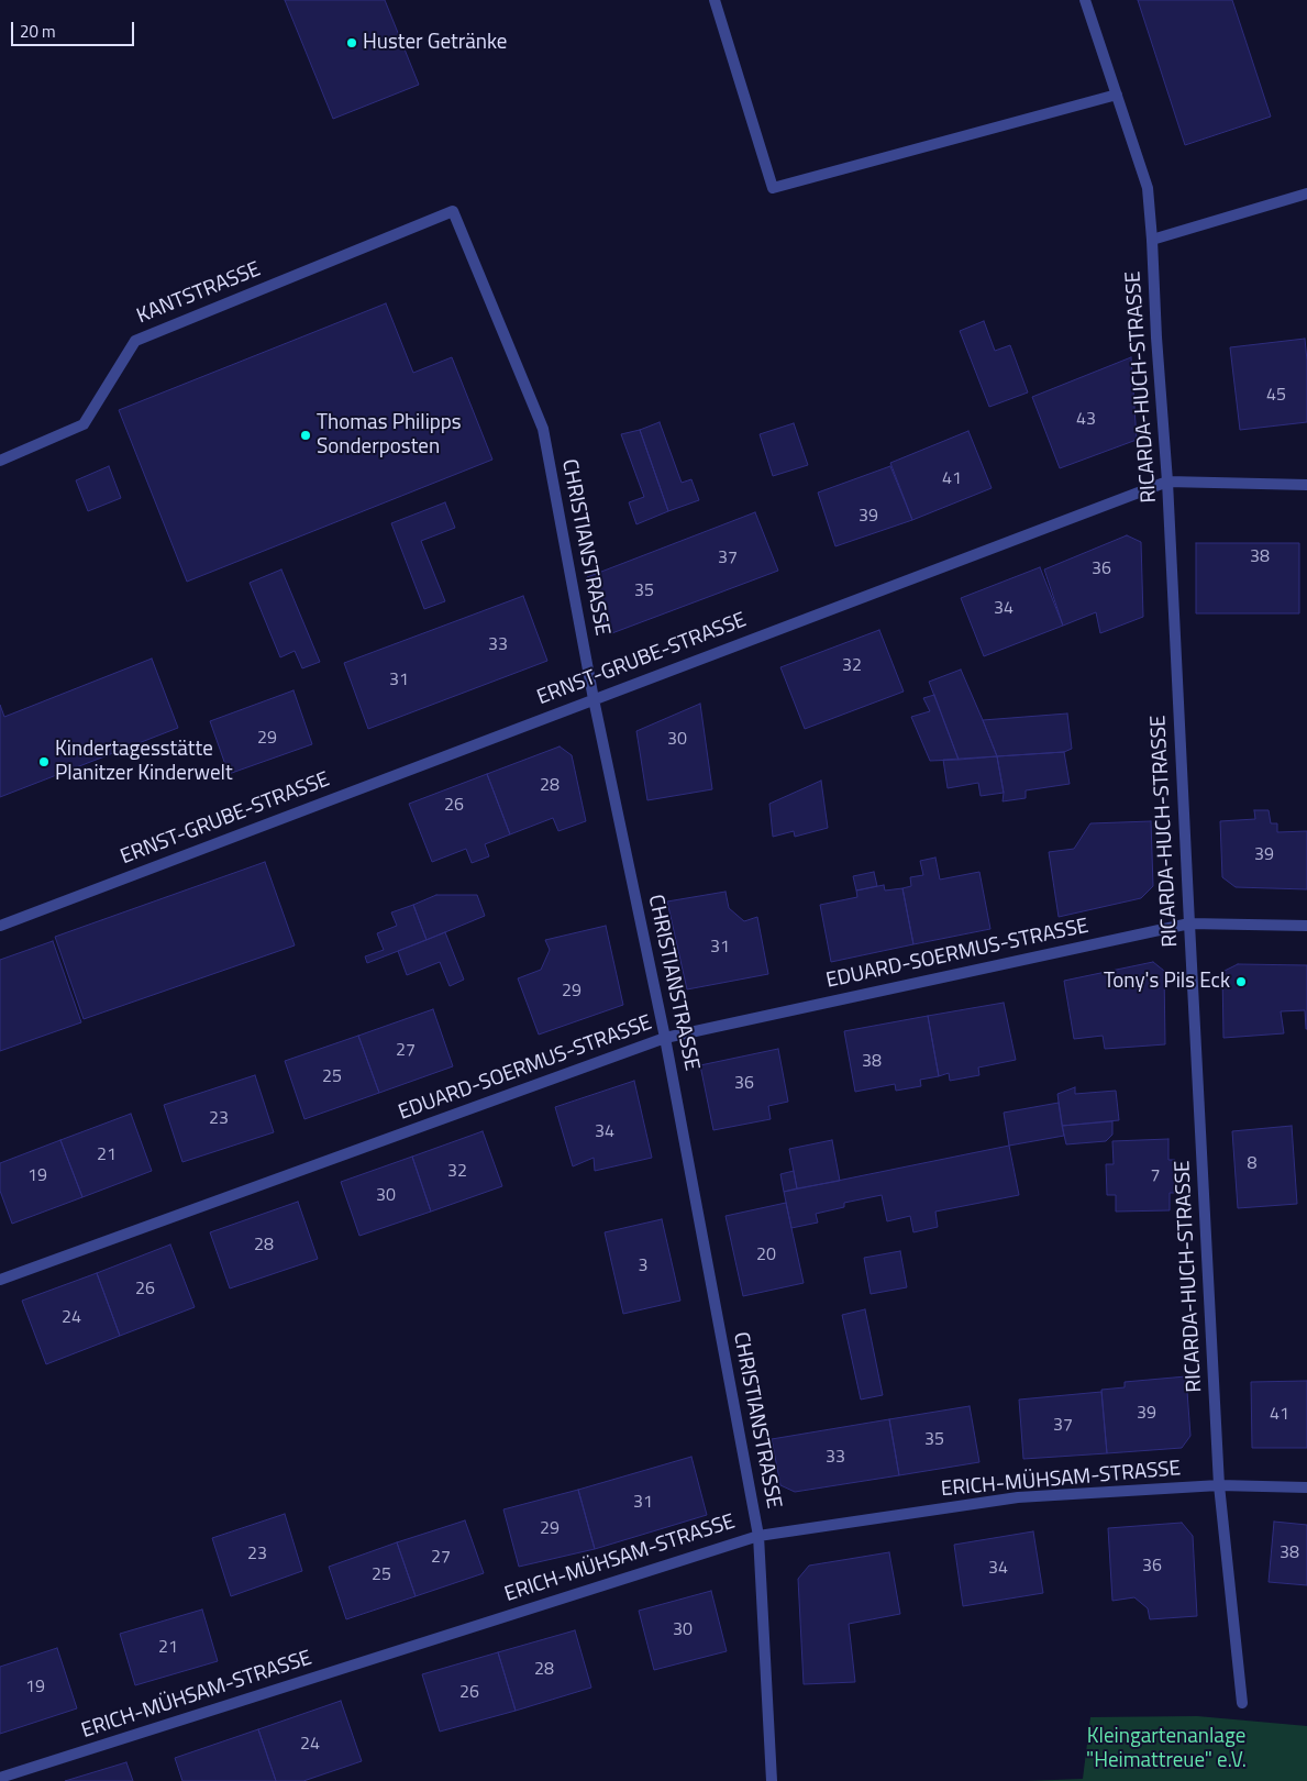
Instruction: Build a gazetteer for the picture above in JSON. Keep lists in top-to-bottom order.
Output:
{
  "streets": {
    "street": [
      "KANTSTRASSE",
      "RICARDA-HUCH-STRASSE",
      "CHRISTIANSTRASSE",
      "ERNST-GRUBE-STRASSE",
      "EDUARD-SOERMUS-STRASSE",
      "ERICH-MÜHSAM-STRASSE"
    ]
  },
  "crossings": [
    ["KANTSTRASSE", "CHRISTIANSTRASSE"],
    ["RICARDA-HUCH-STRASSE", "ERNST-GRUBE-STRASSE"],
    ["RICARDA-HUCH-STRASSE", "EDUARD-SOERMUS-STRASSE"],
    ["RICARDA-HUCH-STRASSE", "ERICH-MÜHSAM-STRASSE"],
    ["CHRISTIANSTRASSE", "ERNST-GRUBE-STRASSE"],
    ["CHRISTIANSTRASSE", "EDUARD-SOERMUS-STRASSE"],
    ["CHRISTIANSTRASSE", "ERICH-MÜHSAM-STRASSE"]
  ],
  "parks": ["Kleingartenanlage \"Heimattreue\" e.V."],
  "places": [
    "Huster Getränke",
    "Thomas Philipps Sonderposten",
    "Kindertagesstätte Planitzer Kinderwelt",
    "Tony's Pils Eck"
  ],
  "house_numbers": [
    "45",
    "43",
    "41",
    "39",
    "38",
    "37",
    "36",
    "35",
    "34",
    "33",
    "32",
    "31",
    "29",
    "30",
    "28",
    "26",
    "39",
    "31",
    "29",
    "27",
    "38",
    "25",
    "36",
    "23",
    "34",
    "21",
    "8",
    "32",
    "19",
    "7",
    "30",
    "28",
    "20",
    "3",
    "26",
    "24",
    "39",
    "41",
    "37",
    "35",
    "33",
    "31",
    "29",
    "38",
    "23",
    "27",
    "36",
    "34",
    "25",
    "30",
    "21",
    "28",
    "19",
    "26",
    "24"
  ],
  "scale_bar": "20 m"
}
